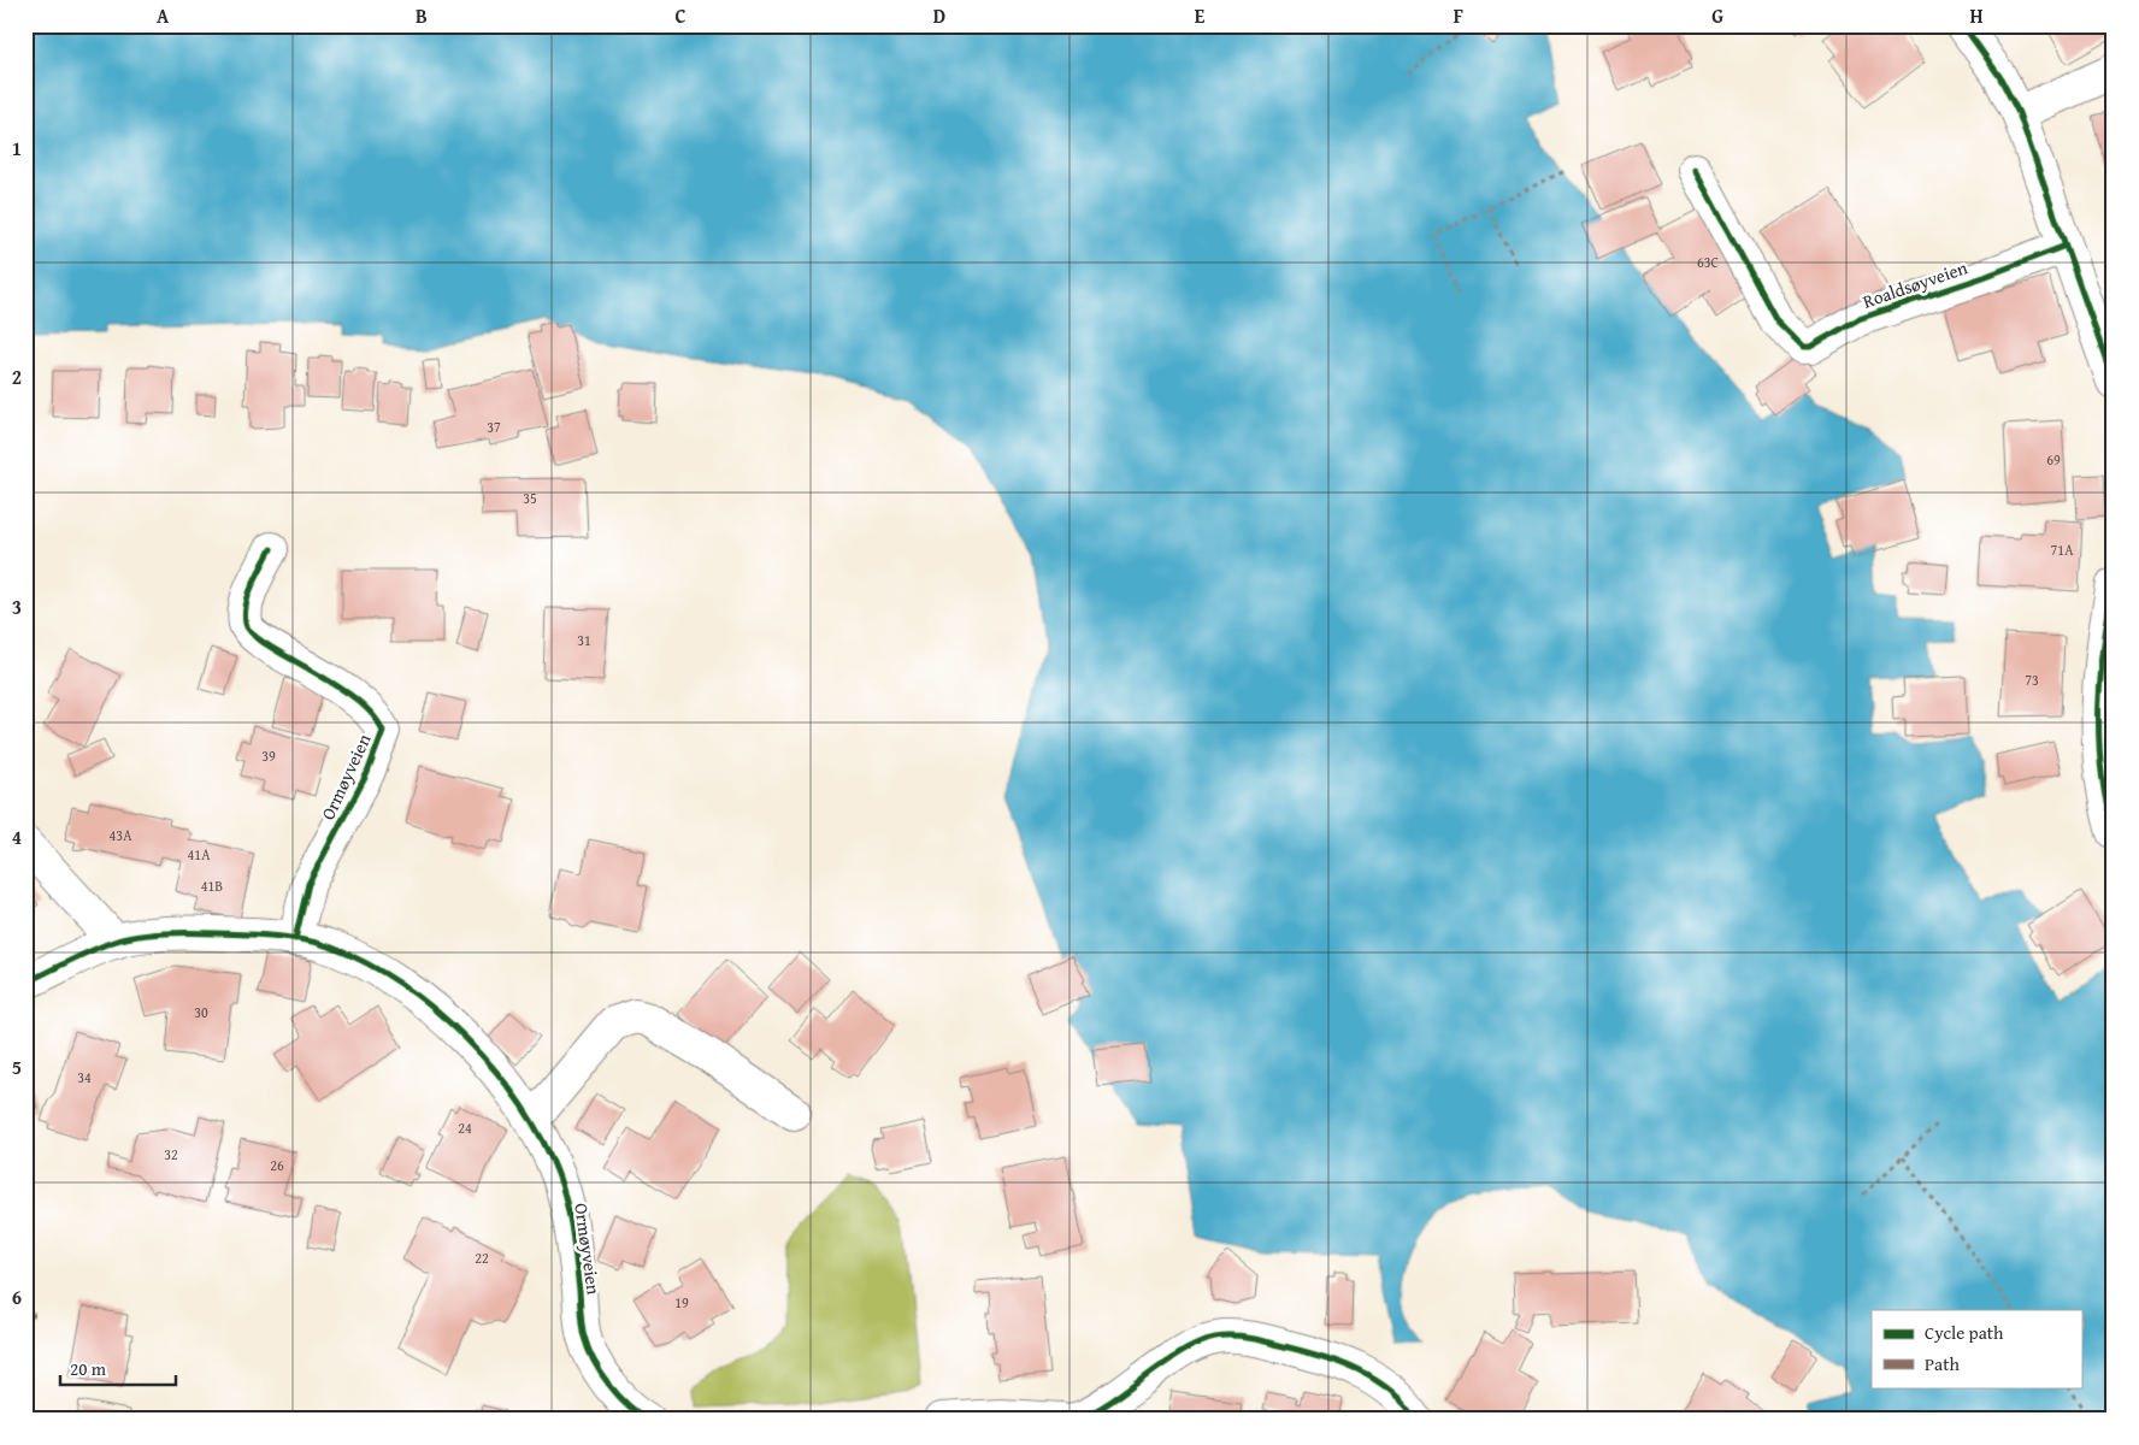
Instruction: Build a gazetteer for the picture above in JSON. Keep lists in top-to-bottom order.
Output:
{
  "streets": {
    "street": ["Roaldsøyveien", "Ormøyveien"]
  },
  "house_numbers": [
    "63C",
    "37",
    "69",
    "35",
    "71A",
    "31",
    "73",
    "39",
    "43A",
    "41A",
    "41B",
    "30",
    "34",
    "24",
    "32",
    "26",
    "22",
    "19"
  ],
  "legend": ["Cycle path", "Path"],
  "scale_bar": "20 m",
  "grid": {
    "columns": [
      "A",
      "B",
      "C",
      "D",
      "E",
      "F",
      "G",
      "H"
    ],
    "rows": [
      "1",
      "2",
      "3",
      "4",
      "5",
      "6"
    ]
  }
}
